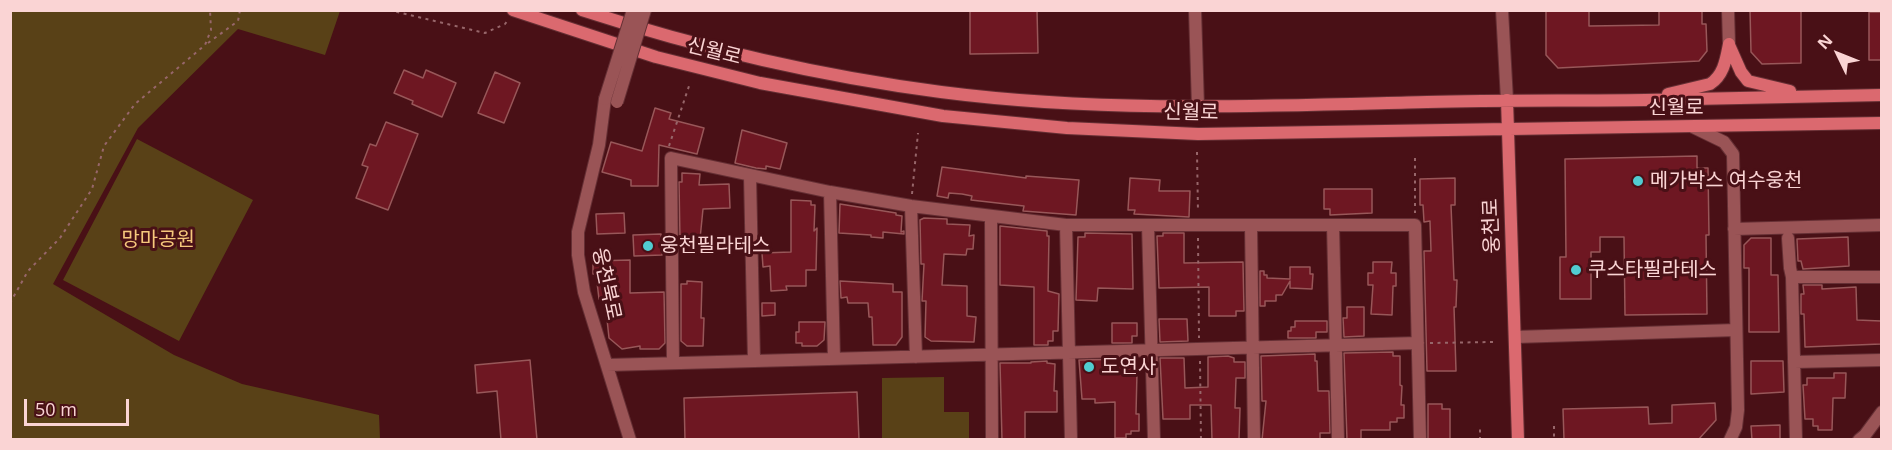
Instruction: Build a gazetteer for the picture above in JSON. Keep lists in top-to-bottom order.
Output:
{
  "streets": {
    "street": ["신월로", "웅천로", "웅천북로"]
  },
  "crossings": [
    ["신월로", "웅천로"]
  ],
  "parks": ["망마공원"],
  "places": [
    "메가박스 여수웅천",
    "웅천필라테스",
    "쿠스타필라테스",
    "도연사"
  ],
  "scale_bar": "50 m",
  "north": "top left"
}
